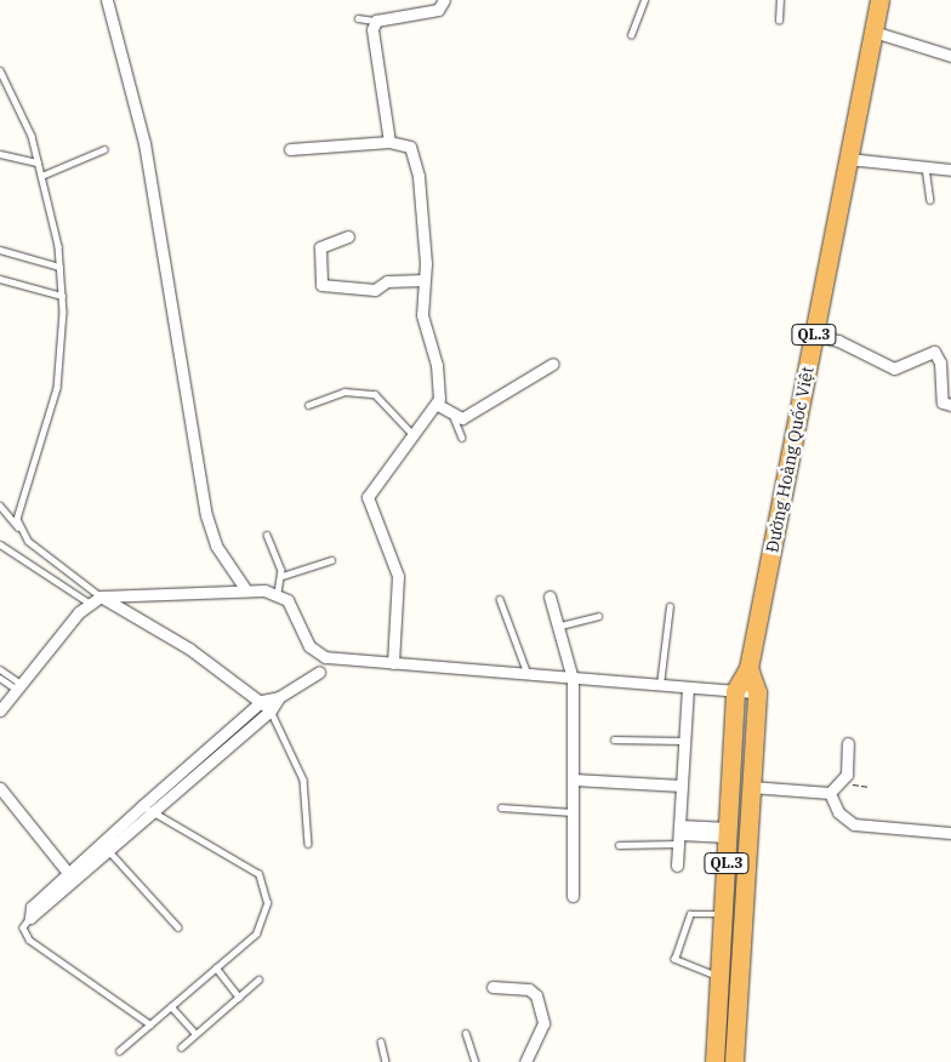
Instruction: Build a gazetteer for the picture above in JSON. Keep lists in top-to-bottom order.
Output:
{
  "streets": {
    "highway": ["QL.3", "Đường Hoàng Quốc Việt"]
  },
  "crossings": [
    ["QL.3", "Đường Hoàng Quốc Việt"]
  ]
}
